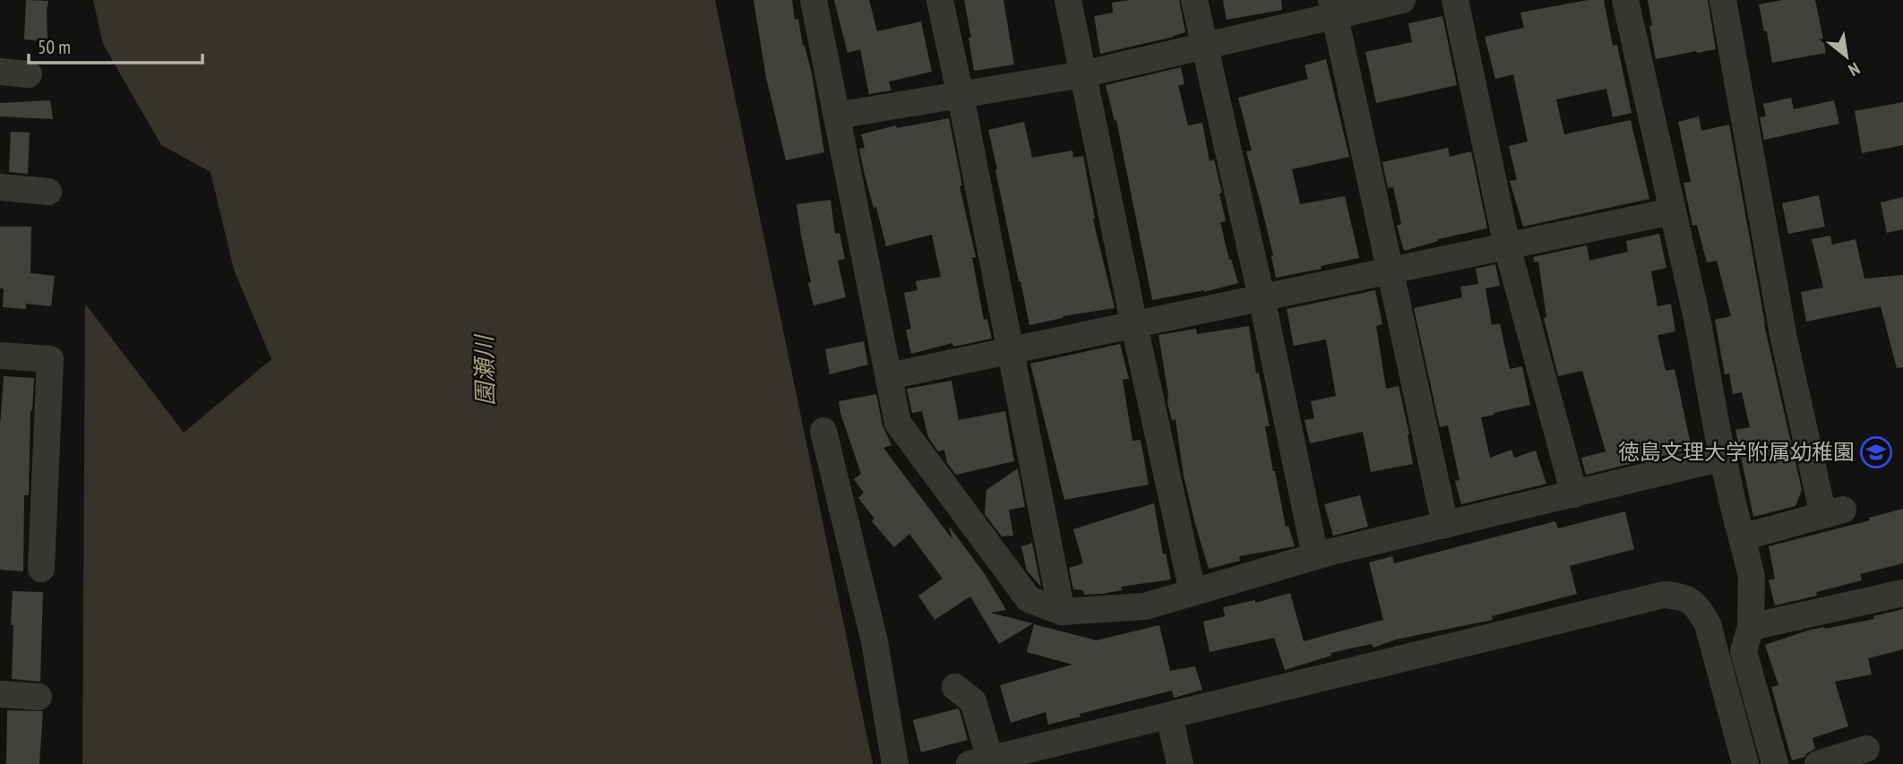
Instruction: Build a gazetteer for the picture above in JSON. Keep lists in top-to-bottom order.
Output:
{
  "water": ["園瀬川"],
  "places": {
    "school or university": ["徳島文理大学附属幼稚園"]
  },
  "scale_bar": "50 m",
  "north": "bottom right"
}
